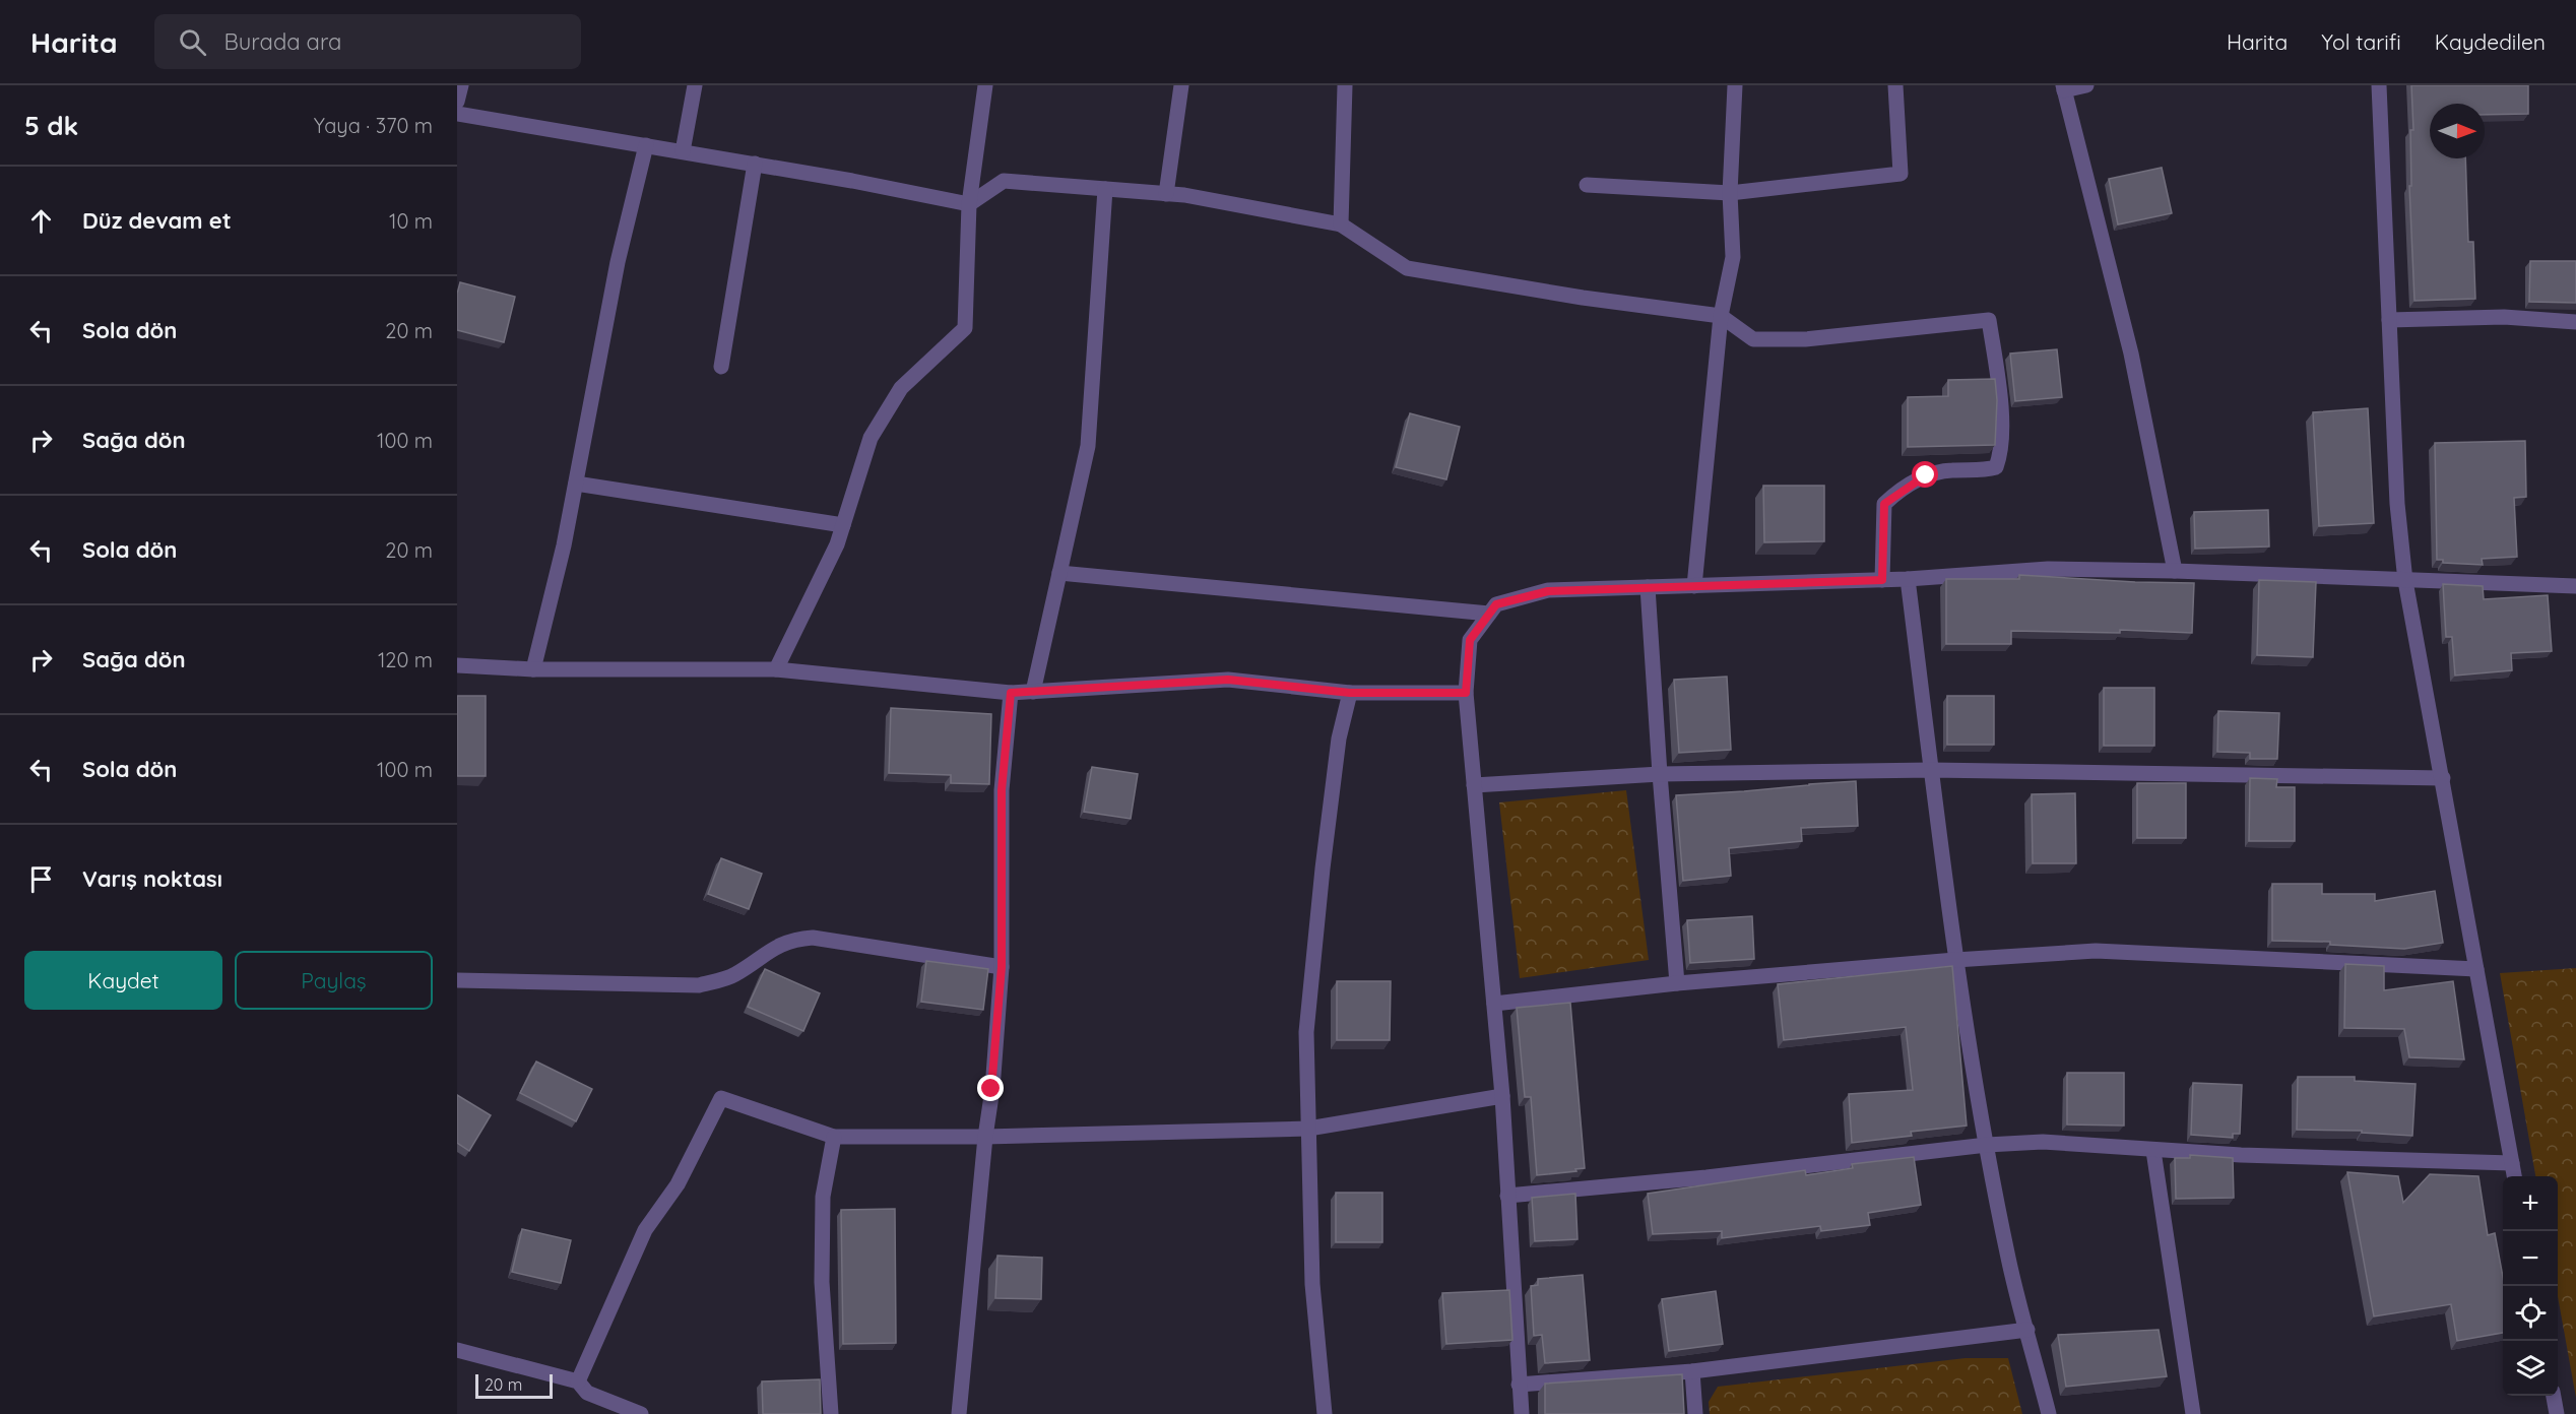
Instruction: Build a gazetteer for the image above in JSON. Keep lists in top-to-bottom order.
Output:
{
  "scale_bar": "20 m",
  "north": "right",
  "page": {
    "header": "Harita",
    "search": "Burada ara",
    "nav": ["Harita", "Yol tarifi", "Kaydedilen"],
    "heading": ["5 dk", "Yaya · 370 m"],
    "list": [
      ["Düz devam et", "10 m"],
      ["Sola dön", "20 m"],
      ["Sağa dön", "100 m"],
      ["Sola dön", "20 m"],
      ["Sağa dön", "120 m"],
      ["Sola dön", "100 m"],
      "Varış noktası"
    ],
    "buttons": ["Kaydet", "Paylaş"],
    "map_buttons": ["+", "−"],
    "scale": "20 m"
  }
}
